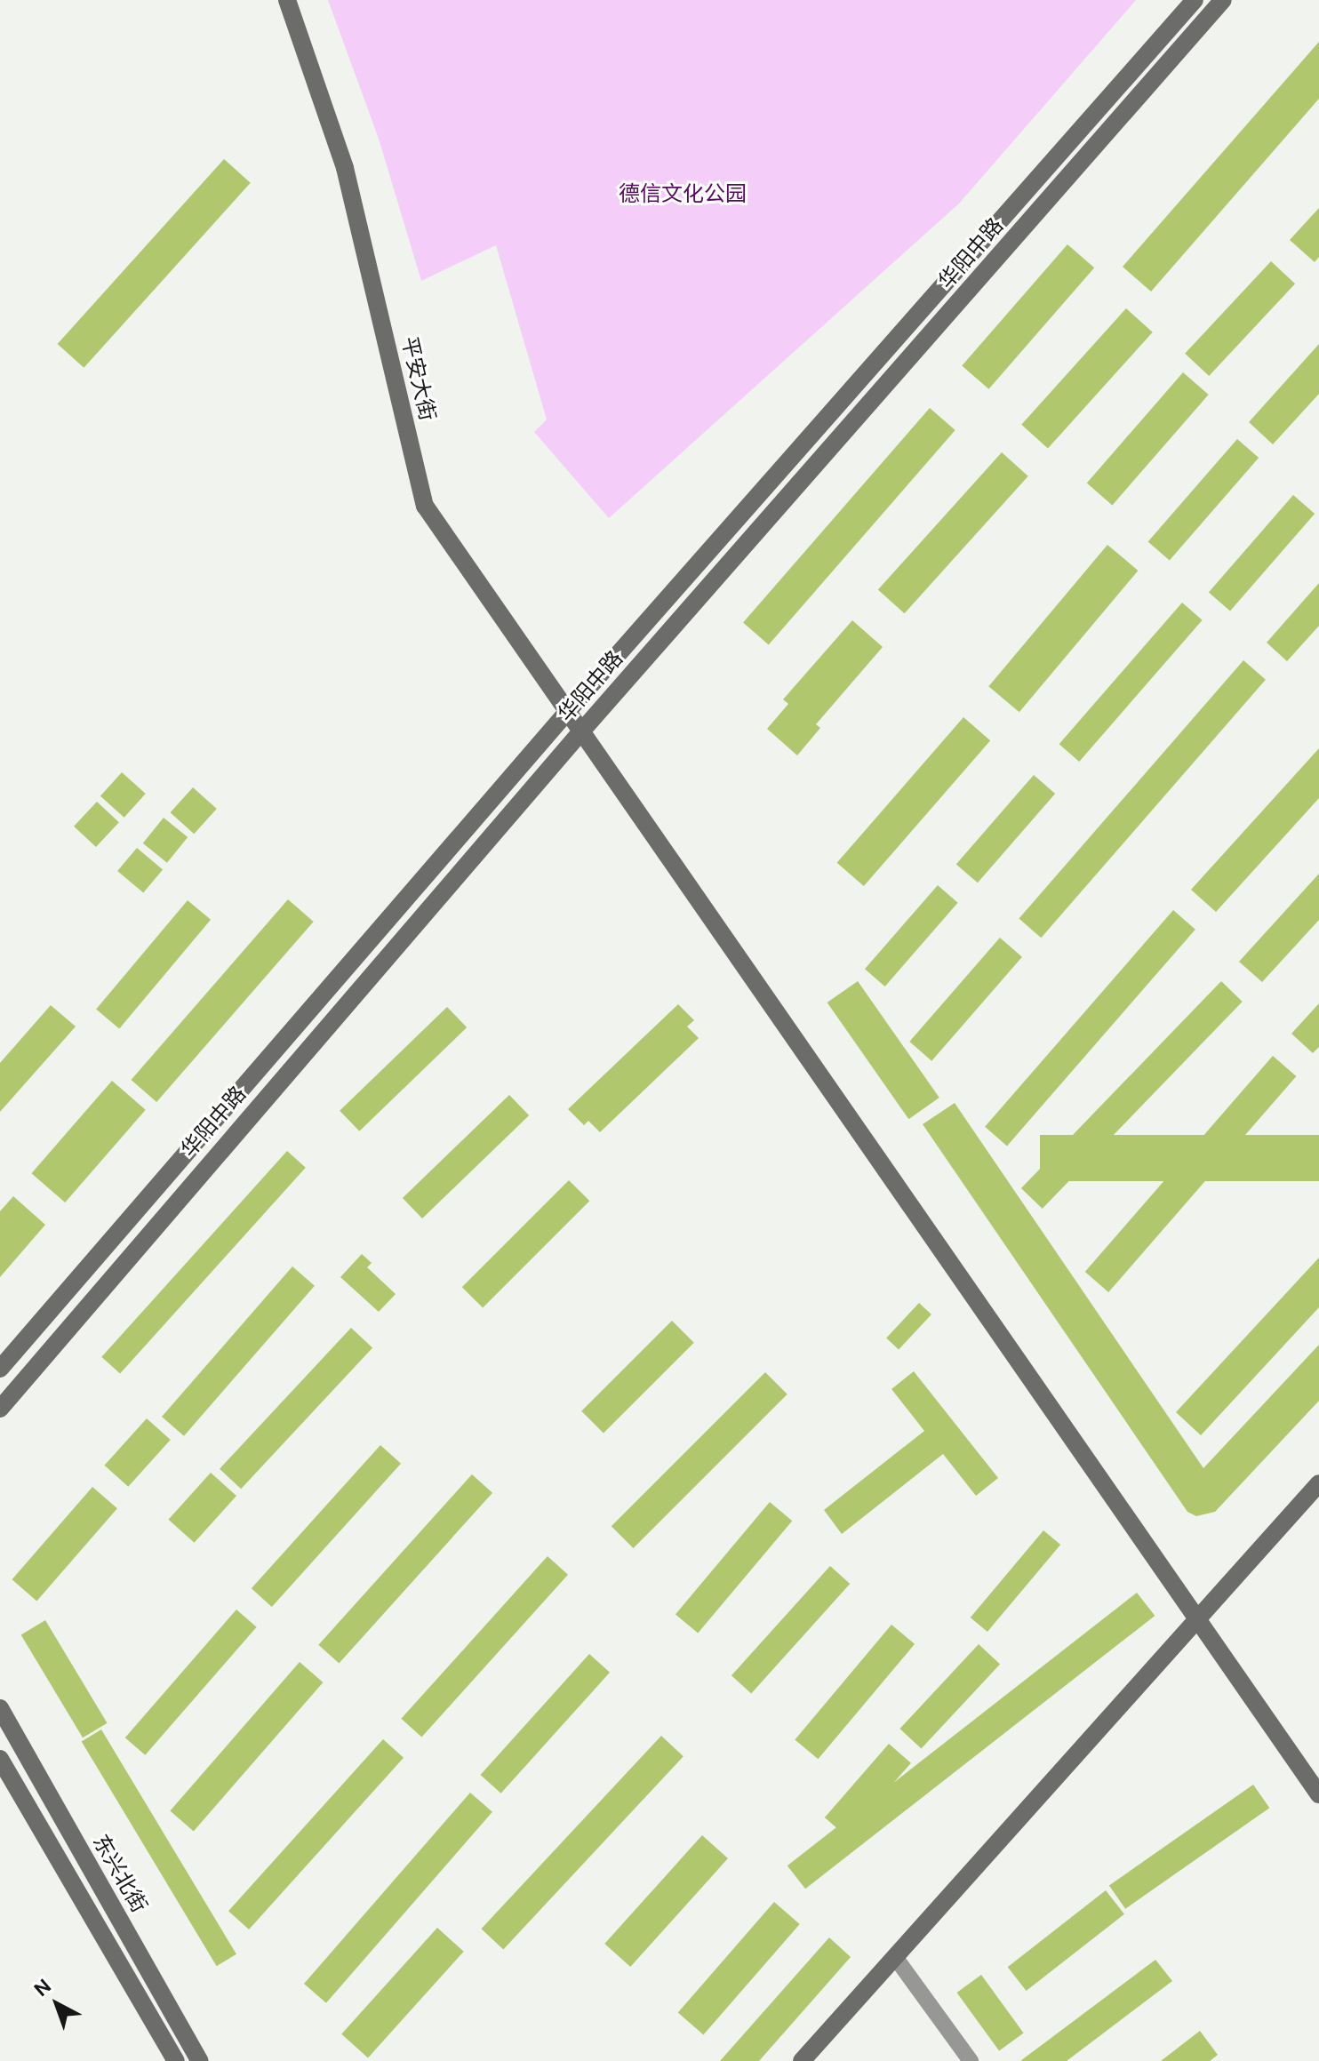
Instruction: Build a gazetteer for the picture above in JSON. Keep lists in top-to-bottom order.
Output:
{
  "streets": {
    "main road": ["华阳中路", "平安大街", "东兴北街"]
  },
  "crossings": [
    ["华阳中路", "平安大街"]
  ],
  "parks": ["德信文化公园"],
  "north": "top left"
}
